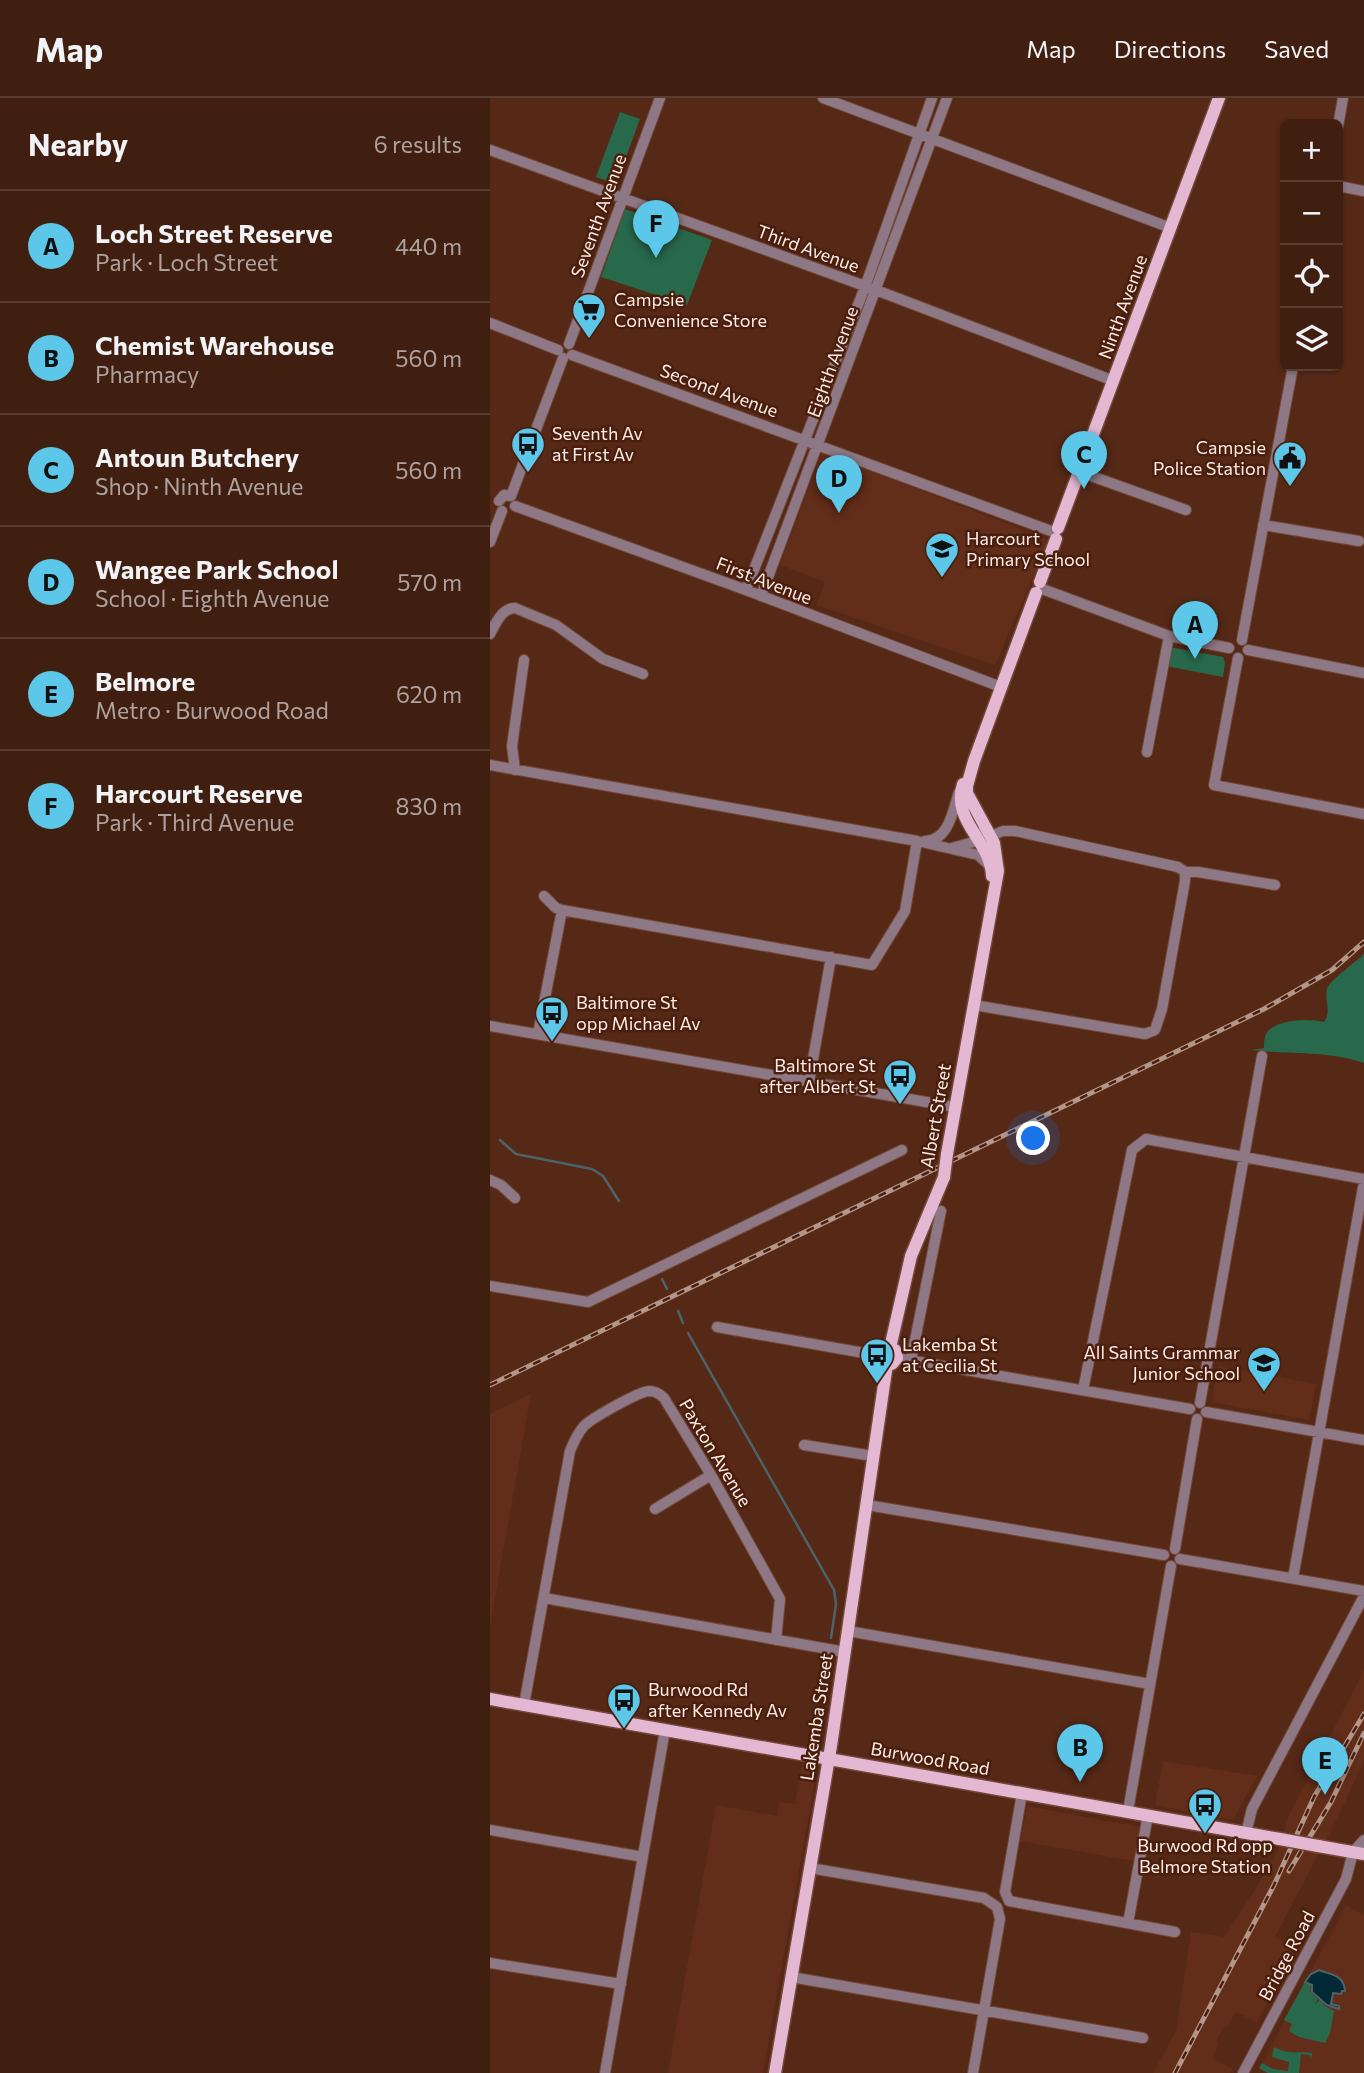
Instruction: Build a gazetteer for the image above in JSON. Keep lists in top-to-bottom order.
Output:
{
  "streets": {
    "main road": [
      "Ninth Avenue",
      "Albert Street",
      "Lakemba Street",
      "Burwood Road"
    ],
    "street": [
      "Seventh Avenue",
      "Third Avenue",
      "Eighth Avenue",
      "Second Avenue",
      "First Avenue",
      "Paxton Avenue",
      "Bridge Road"
    ]
  },
  "crossings": [
    ["Seventh Avenue", "Third Avenue"],
    ["Seventh Avenue", "Second Avenue"],
    ["Seventh Avenue", "First Avenue"],
    ["Third Avenue", "Ninth Avenue"],
    ["Third Avenue", "Eighth Avenue"],
    ["Ninth Avenue", "Second Avenue"],
    ["Ninth Avenue", "First Avenue"],
    ["Ninth Avenue", "Albert Street"],
    ["Eighth Avenue", "Second Avenue"],
    ["Eighth Avenue", "First Avenue"],
    ["Albert Street", "Lakemba Street"],
    ["Paxton Avenue", "Burwood Road"],
    ["Lakemba Street", "Burwood Road"],
    ["Burwood Road", "Bridge Road"]
  ],
  "places": {
    "supermarket": ["Campsie Convenience Store"],
    "bus stop": [
      "Seventh Av at First Av",
      "Baltimore St opp Michael Av",
      "Baltimore St after Albert St",
      "Lakemba St at Cecilia St",
      "Burwood Rd after Kennedy Av",
      "Burwood Rd opp Belmore Station"
    ],
    "public building": ["Campsie Police Station"],
    "school or university": ["Harcourt Primary School", "All Saints Grammar Junior School"]
  },
  "page": {
    "header": "Map",
    "nav": ["Map", "Directions", "Saved"],
    "heading": ["Nearby", "6 results"],
    "map_buttons": ["+", "−"],
    "list": [
      {
        "mark": "A",
        "name": "Loch Street Reserve",
        "note": "Park · Loch Street",
        "value": "440 m"
      },
      {
        "mark": "B",
        "name": "Chemist Warehouse",
        "note": "Pharmacy",
        "value": "560 m"
      },
      {
        "mark": "C",
        "name": "Antoun Butchery",
        "note": "Shop · Ninth Avenue",
        "value": "560 m"
      },
      {
        "mark": "D",
        "name": "Wangee Park School",
        "note": "School · Eighth Avenue",
        "value": "570 m"
      },
      {
        "mark": "E",
        "name": "Belmore",
        "note": "Metro · Burwood Road",
        "value": "620 m"
      },
      {
        "mark": "F",
        "name": "Harcourt Reserve",
        "note": "Park · Third Avenue",
        "value": "830 m"
      }
    ],
    "pins": [
      "F",
      "C",
      "D",
      "A",
      "B",
      "E"
    ]
  }
}
